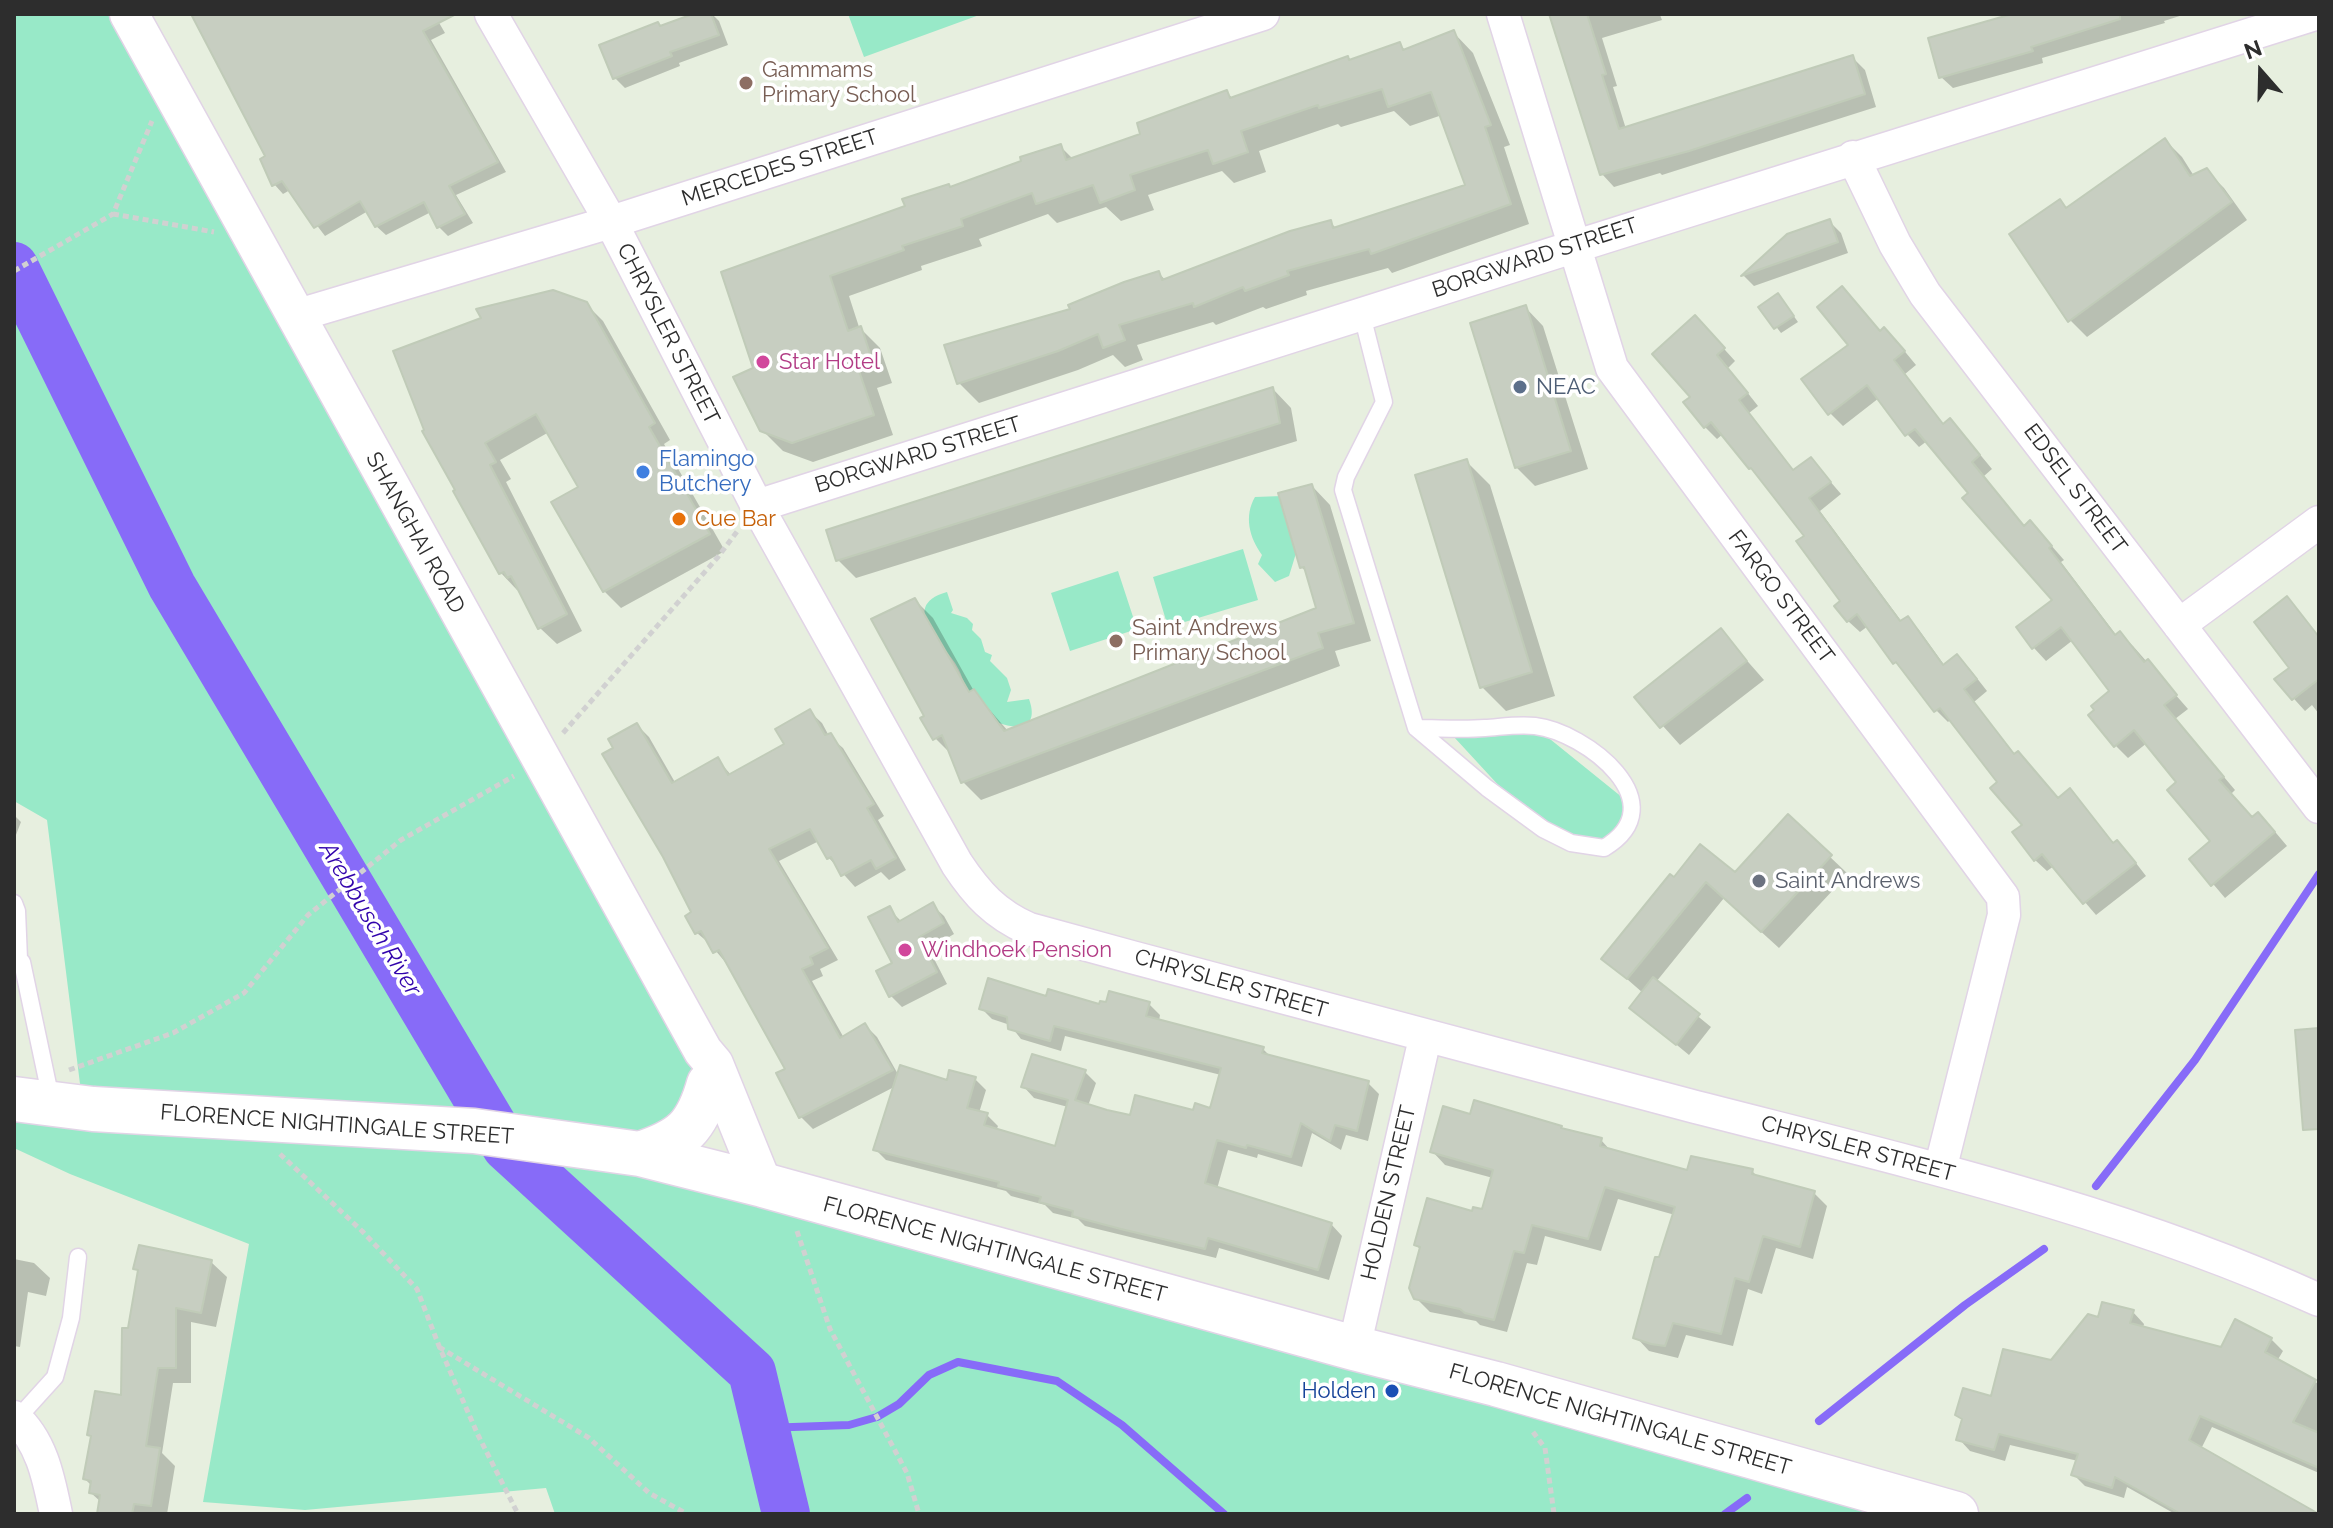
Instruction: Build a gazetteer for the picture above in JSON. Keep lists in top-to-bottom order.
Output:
{
  "streets": {
    "main road": ["FLORENCE NIGHTINGALE STREET"],
    "street": [
      "MERCEDES STREET",
      "BORGWARD STREET",
      "CHRYSLER STREET",
      "EDSEL STREET",
      "SHANGHAI ROAD",
      "FARGO STREET",
      "HOLDEN STREET"
    ]
  },
  "crossings": [
    ["MERCEDES STREET", "CHRYSLER STREET"],
    ["MERCEDES STREET", "SHANGHAI ROAD"],
    ["BORGWARD STREET", "CHRYSLER STREET"],
    ["BORGWARD STREET", "EDSEL STREET"],
    ["BORGWARD STREET", "FARGO STREET"],
    ["CHRYSLER STREET", "FARGO STREET"],
    ["CHRYSLER STREET", "HOLDEN STREET"],
    ["SHANGHAI ROAD", "FLORENCE NIGHTINGALE STREET"],
    ["FLORENCE NIGHTINGALE STREET", "HOLDEN STREET"]
  ],
  "water": ["Arebbusch River"],
  "places": [
    "Gammams Primary School",
    "Star Hotel",
    "NEAC",
    "Flamingo Butchery",
    "Cue Bar",
    "Saint Andrews Primary School",
    "Saint Andrews",
    "Windhoek Pension",
    "Holden"
  ],
  "north": "top"
}
